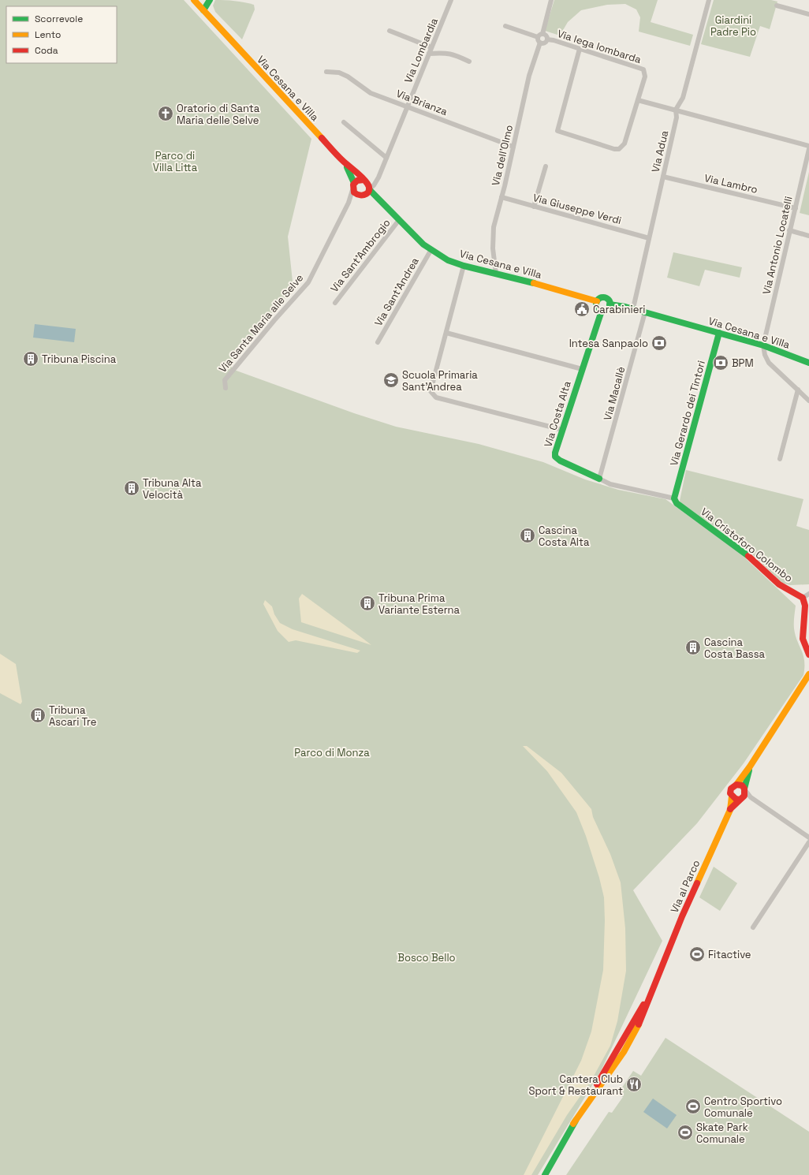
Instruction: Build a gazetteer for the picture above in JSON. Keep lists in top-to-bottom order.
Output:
{
  "streets": {
    "street": [
      "Via lega lombarda",
      "Via Lombardia",
      "Via Cesana e Villa",
      "Via Brianza",
      "Via Adua",
      "Via dell'Olmo",
      "Via Lambro",
      "Via Giuseppe Verdi",
      "Via Antonio Locatelli",
      "Via Sant'Ambrogio",
      "Via Sant'Andrea",
      "Via Santa Maria alle Selve",
      "Via Macallè",
      "Via Gerardo dei Tintori",
      "Via Costa Alta",
      "Via Cristoforo Colombo",
      "Via al Parco"
    ]
  },
  "crossings": [
    ["Via lega lombarda", "Via dell'Olmo"],
    ["Via Lombardia", "Via Cesana e Villa"],
    ["Via Lombardia", "Via Brianza"],
    ["Via Lombardia", "Via Santa Maria alle Selve"],
    ["Via Cesana e Villa", "Via Adua"],
    ["Via Cesana e Villa", "Via dell'Olmo"],
    ["Via Cesana e Villa", "Via Antonio Locatelli"],
    ["Via Cesana e Villa", "Via Sant'Ambrogio"],
    ["Via Cesana e Villa", "Via Sant'Andrea"],
    ["Via Cesana e Villa", "Via Santa Maria alle Selve"],
    ["Via Cesana e Villa", "Via Macallè"],
    ["Via Cesana e Villa", "Via Gerardo dei Tintori"],
    ["Via Cesana e Villa", "Via Costa Alta"],
    ["Via Brianza", "Via dell'Olmo"],
    ["Via Adua", "Via Lambro"],
    ["Via Adua", "Via Giuseppe Verdi"],
    ["Via dell'Olmo", "Via Giuseppe Verdi"],
    ["Via Lambro", "Via Antonio Locatelli"],
    ["Via Macallè", "Via Costa Alta"],
    ["Via Gerardo dei Tintori", "Via Costa Alta"],
    ["Via Gerardo dei Tintori", "Via Cristoforo Colombo"],
    ["Via Costa Alta", "Via Cristoforo Colombo"]
  ],
  "parks": [
    "Giardini Padre Pio",
    "Parco di Villa Litta",
    "Parco di Monza",
    "Bosco Bello"
  ],
  "places": {
    "church": ["Oratorio di Santa Maria delle Selve"],
    "public building": ["Carabinieri"],
    "bank": ["Intesa Sanpaolo", "BPM"],
    "building": [
      "Tribuna Piscina",
      "Tribuna Alta Velocità",
      "Cascina Costa Alta",
      "Tribuna Prima Variante Esterna",
      "Cascina Costa Bassa",
      "Tribuna Ascari Tre"
    ],
    "school or university": ["Scuola Primaria Sant'Andrea"],
    "sports": ["Fitactive", "Centro Sportivo Comunale", "Skate Park Comunale"],
    "restaurant": ["Cantera Club Sport & Restaurant"]
  },
  "legend": ["Scorrevole", "Lento", "Coda"]
}
